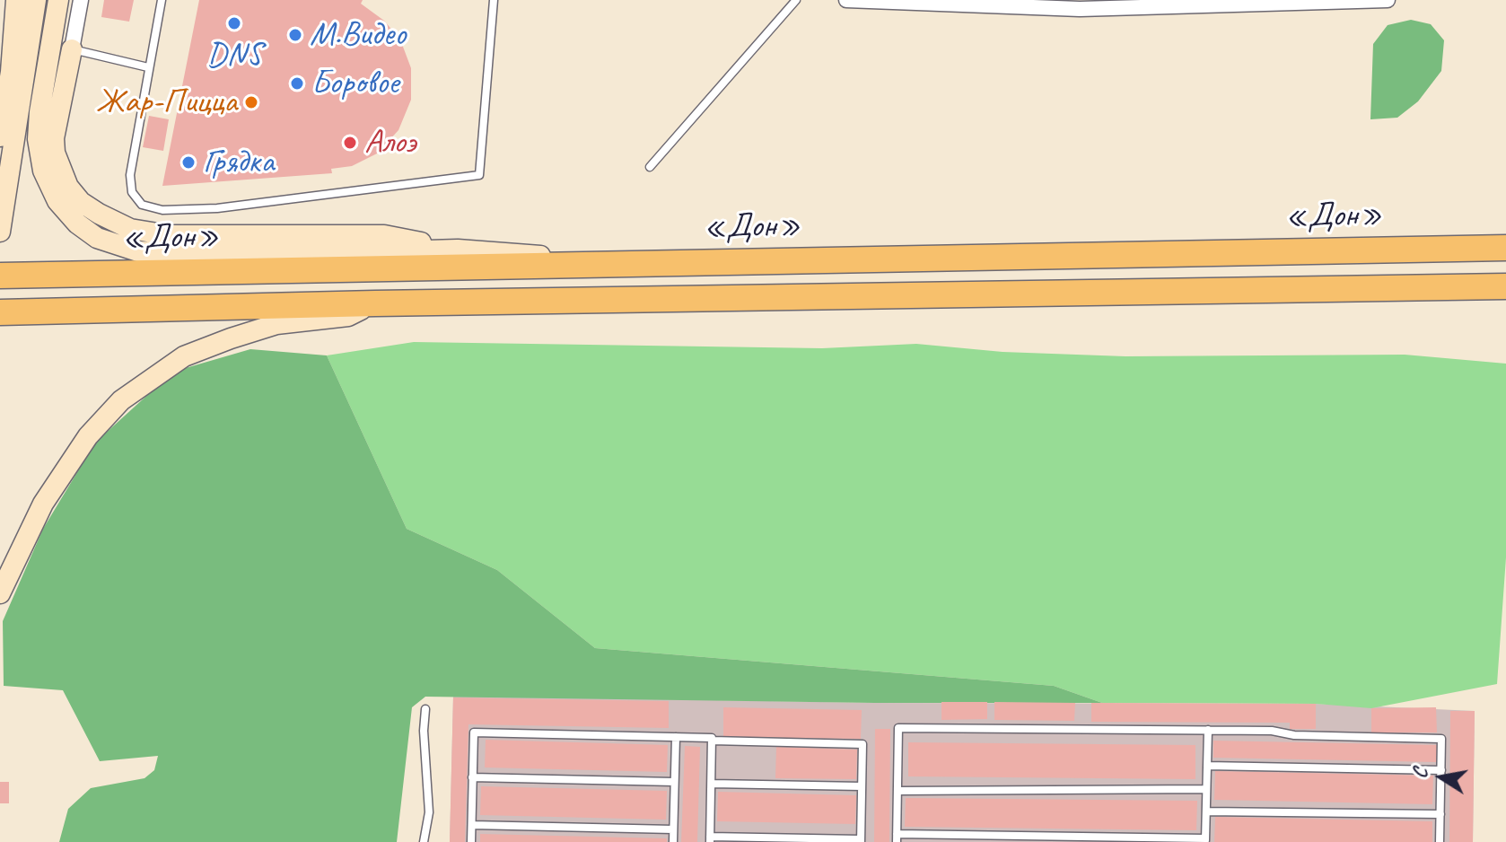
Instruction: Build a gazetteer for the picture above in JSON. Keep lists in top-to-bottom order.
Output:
{
  "streets": {
    "highway": ["«Дон»"]
  },
  "places": [
    "DNS",
    "М.Видео",
    "Боровое",
    "Жар-Пицца",
    "Алоэ",
    "Грядка"
  ],
  "north": "left"
}
